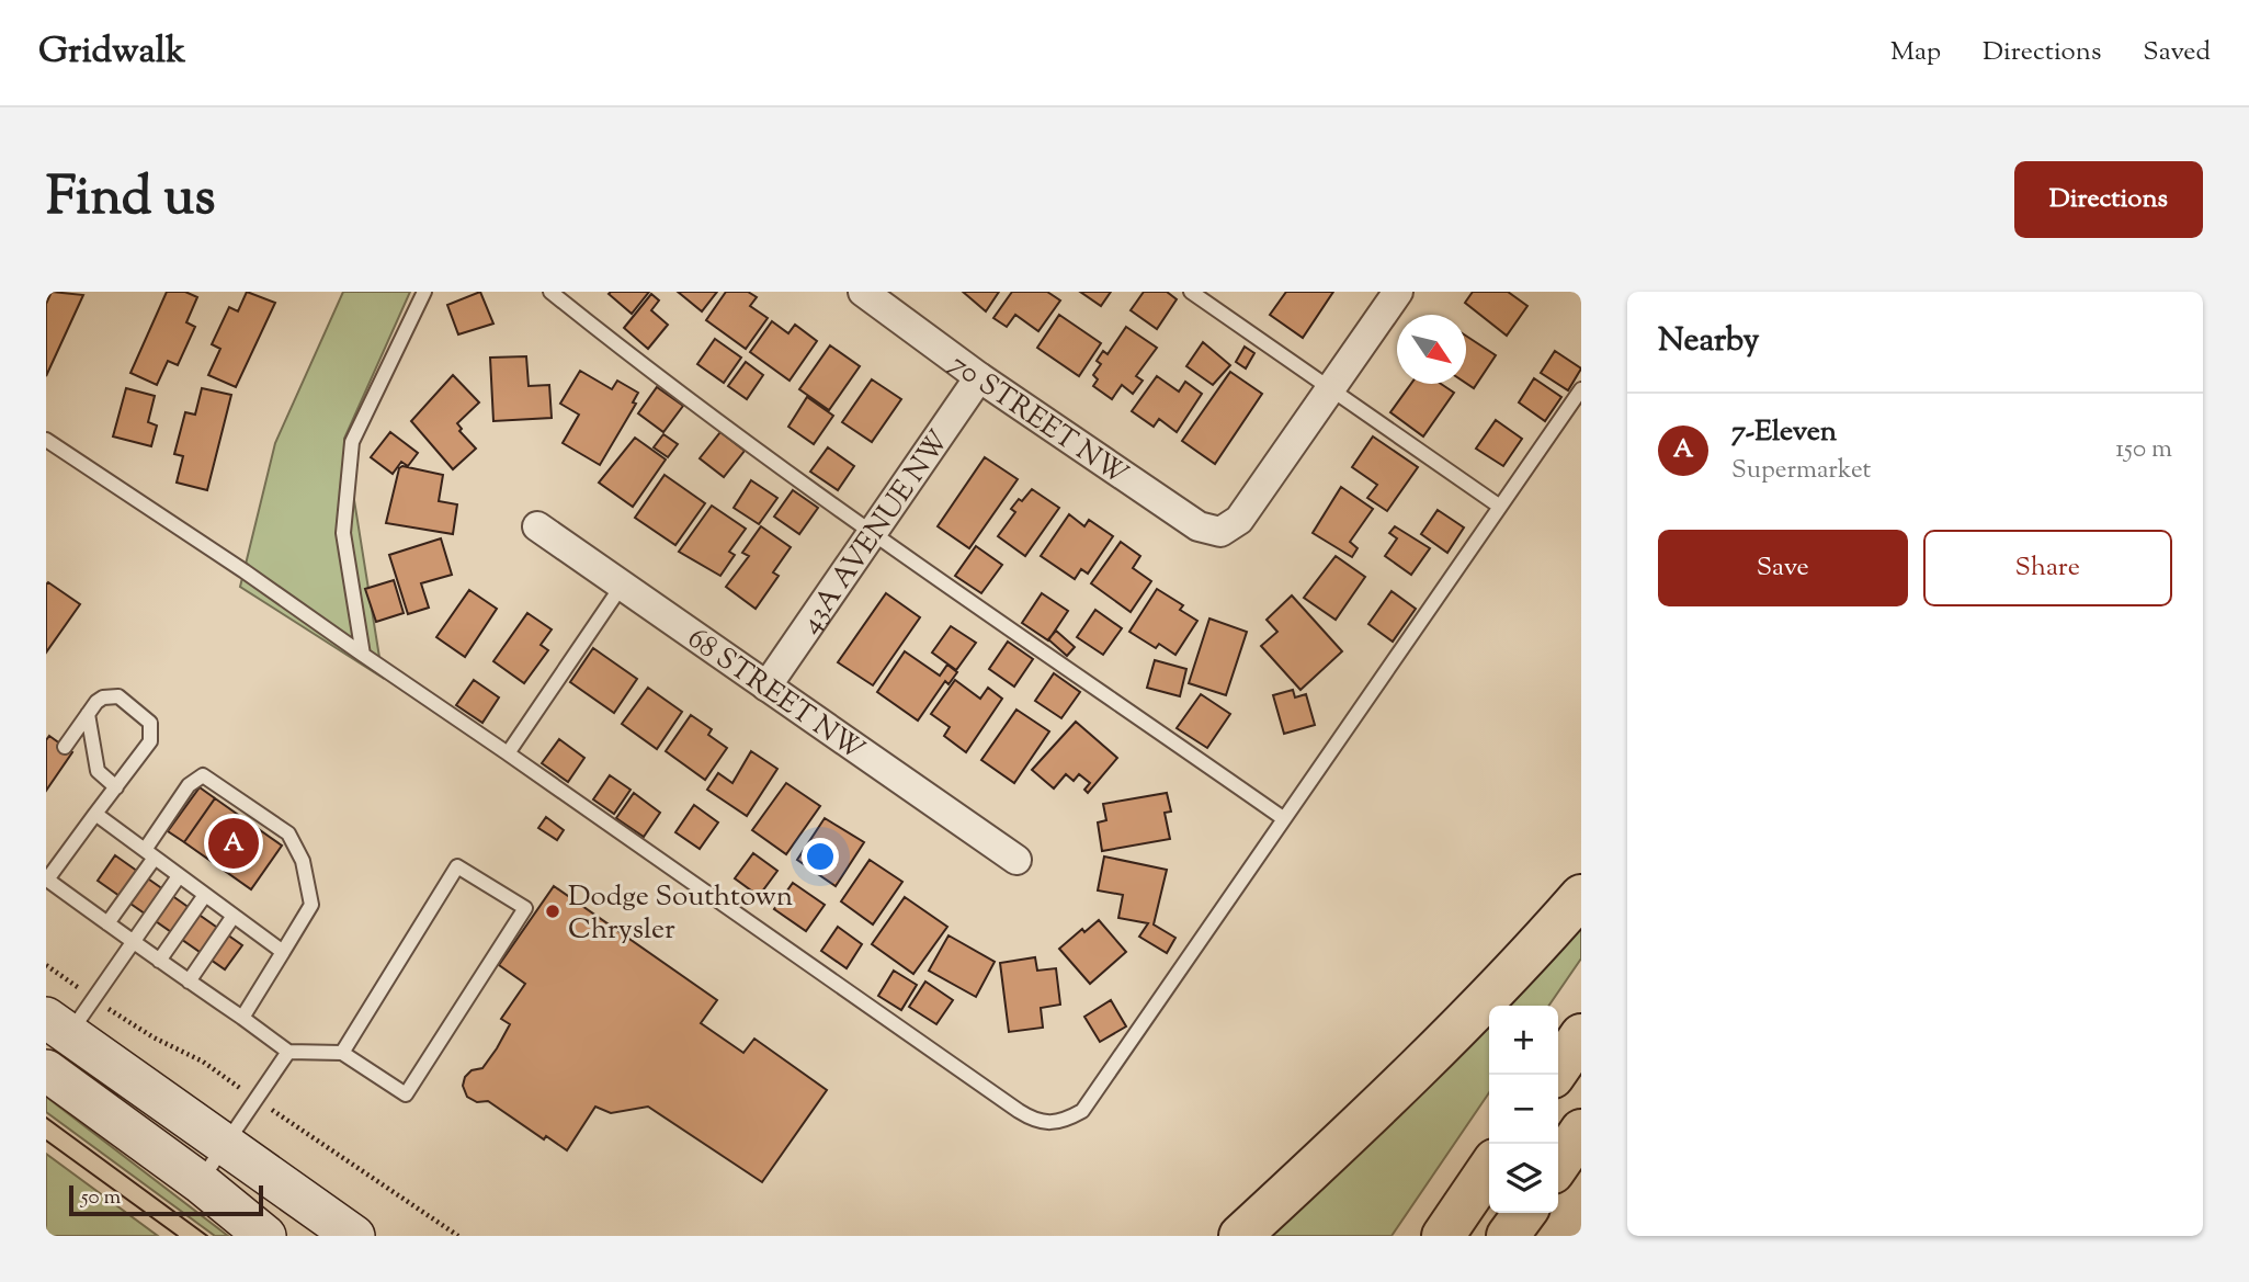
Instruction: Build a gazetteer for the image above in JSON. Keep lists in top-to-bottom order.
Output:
{
  "streets": {
    "street": ["70 STREET NW", "43A AVENUE NW", "68 STREET NW"]
  },
  "crossings": [
    ["70 STREET NW", "43A AVENUE NW"],
    ["43A AVENUE NW", "68 STREET NW"]
  ],
  "places": ["Dodge Southtown Chrysler"],
  "scale_bar": "50 m",
  "north": "bottom right",
  "page": {
    "header": "Gridwalk",
    "nav": ["Map", "Directions", "Saved"],
    "title": "Find us",
    "buttons": [
      "Directions",
      ["Save", "Share"]
    ],
    "heading": "Nearby",
    "list": [
      {
        "mark": "A",
        "name": "7-Eleven",
        "note": "Supermarket",
        "value": "150 m"
      }
    ],
    "pins": "A",
    "map_buttons": ["+", "−"],
    "scale": "50 m"
  }
}
